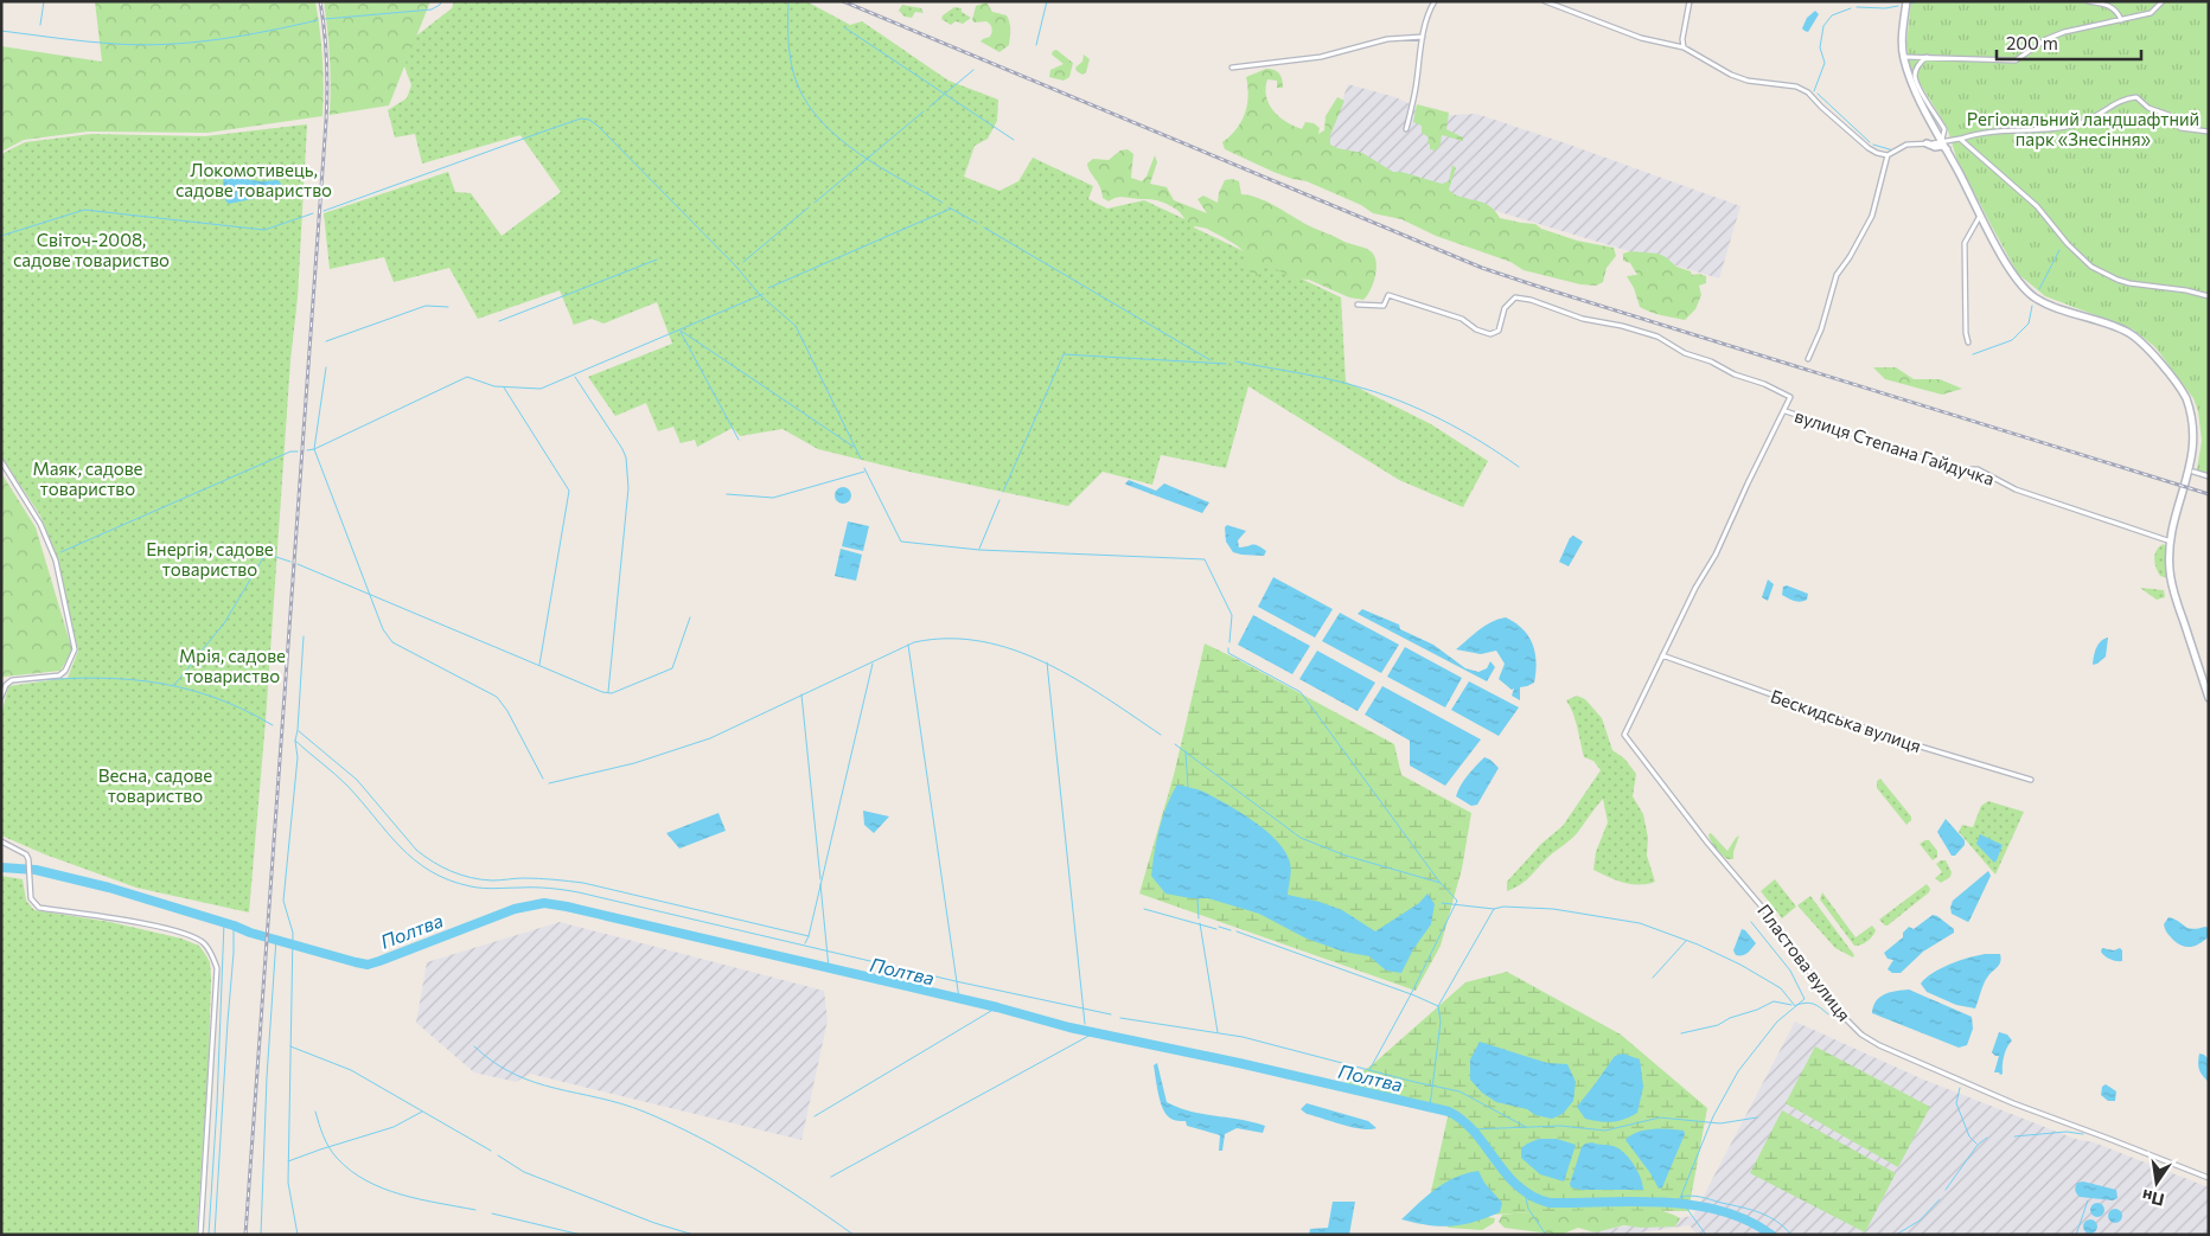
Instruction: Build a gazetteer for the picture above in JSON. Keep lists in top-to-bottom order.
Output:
{
  "streets": {
    "street": ["вулиця Степана Гайдучка", "Бескидська вулиця", "Пластова вулиця"]
  },
  "crossings": [
    ["Бескидська вулиця", "Пластова вулиця"]
  ],
  "water": ["Полтва"],
  "parks": [
    "Регіональний ландшафтний парк «Знесіння»",
    "Локомотивець, садове товариство",
    "Світоч-2008, садове товариство",
    "Маяк, садове товариство",
    "Енергія, садове товариство",
    "Мрія, садове товариство",
    "Весна, садове товариство"
  ],
  "scale_bar": "200 m",
  "north": "bottom"
}
